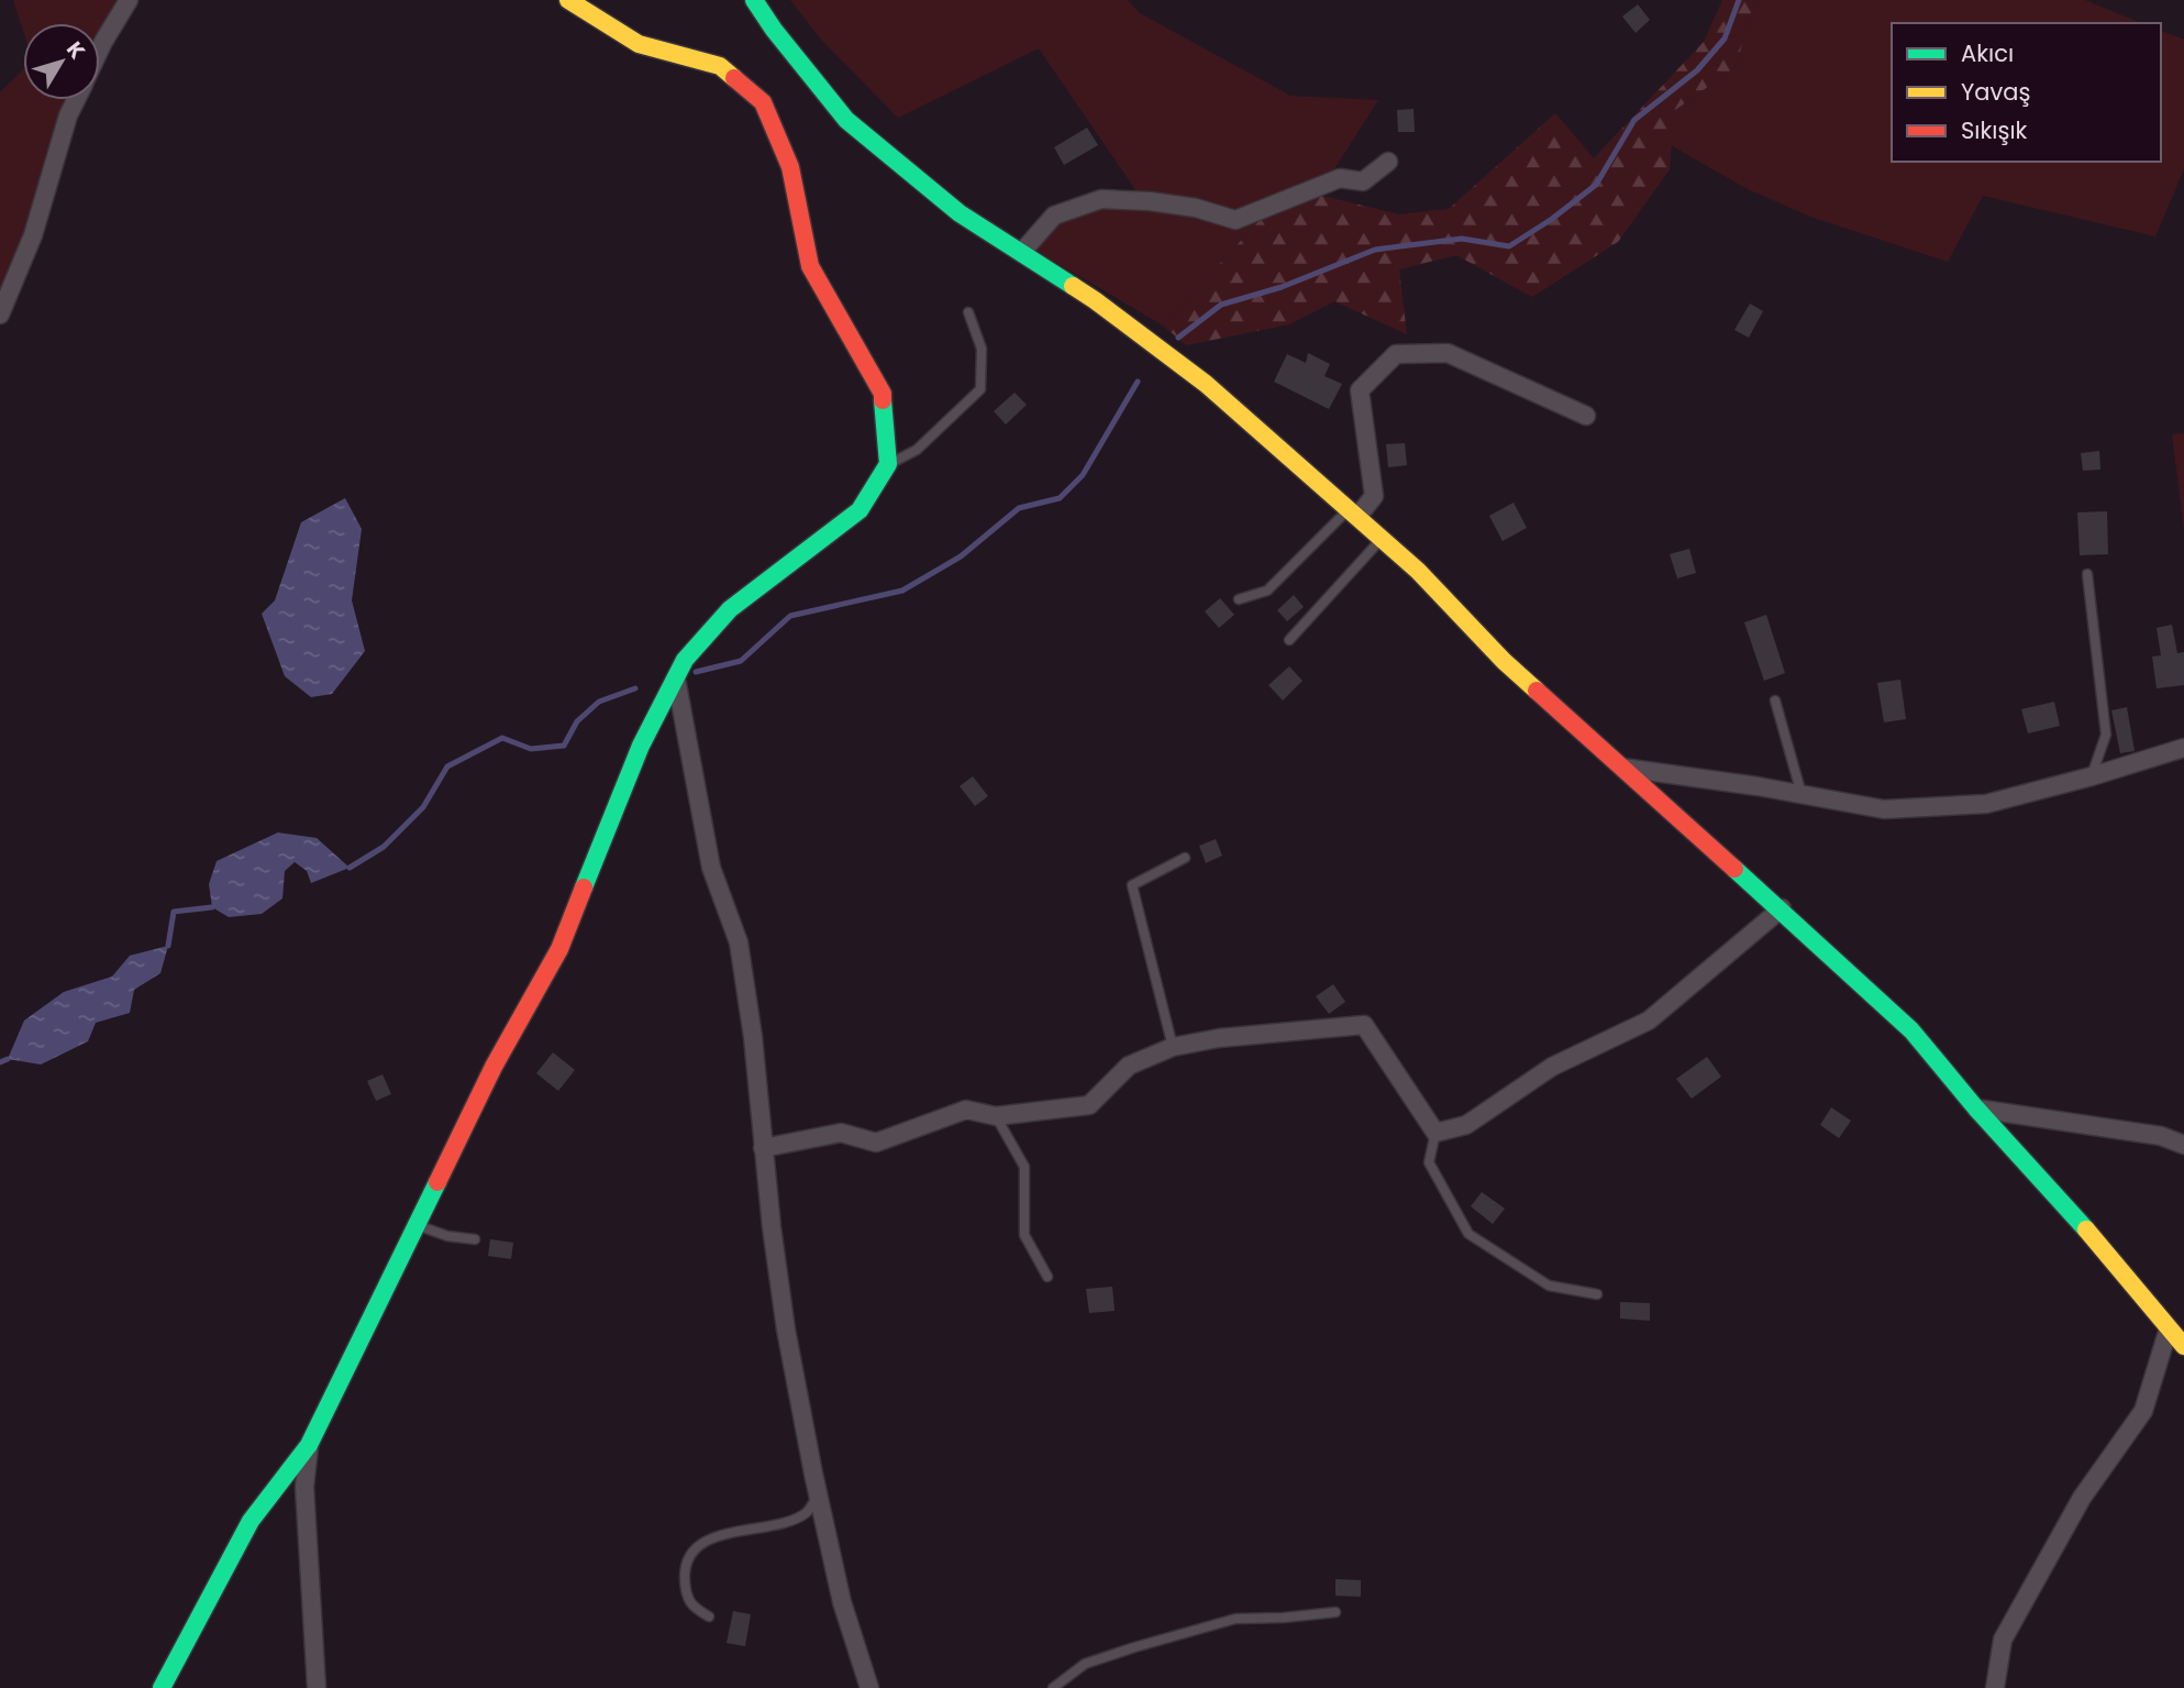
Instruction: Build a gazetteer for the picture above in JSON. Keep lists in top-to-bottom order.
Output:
{
  "legend": ["Akıcı", "Yavaş", "Sıkışık"],
  "north": "top right"
}
